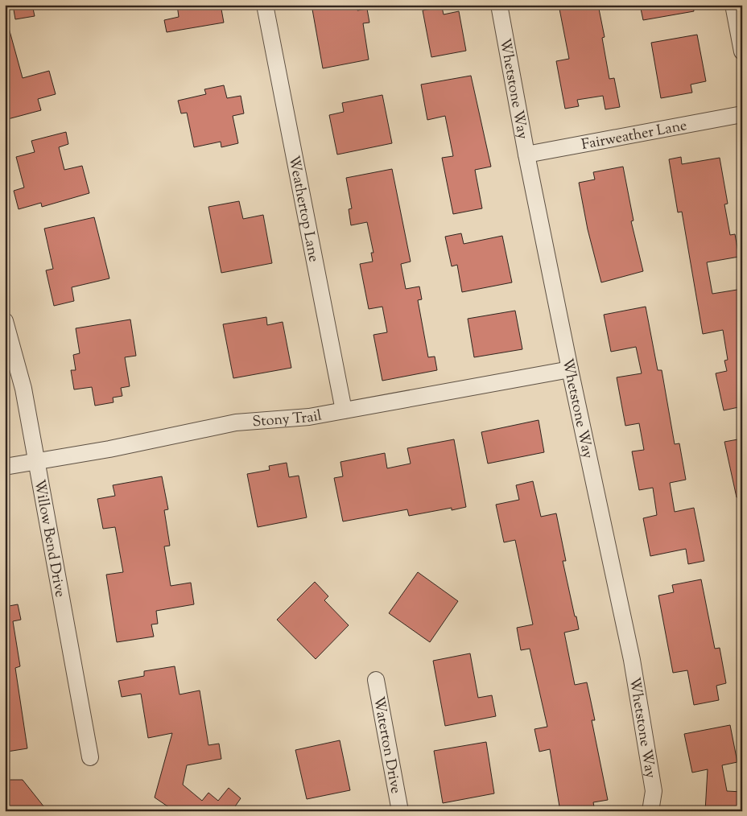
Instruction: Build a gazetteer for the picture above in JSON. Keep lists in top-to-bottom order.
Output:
{
  "streets": {
    "street": [
      "Whetstone Way",
      "Fairweather Lane",
      "Weathertop Lane",
      "Stony Trail",
      "Willow Bend Drive",
      "Waterton Drive"
    ]
  },
  "crossings": [
    ["Whetstone Way", "Fairweather Lane"],
    ["Whetstone Way", "Stony Trail"],
    ["Weathertop Lane", "Stony Trail"],
    ["Stony Trail", "Willow Bend Drive"]
  ]
}
